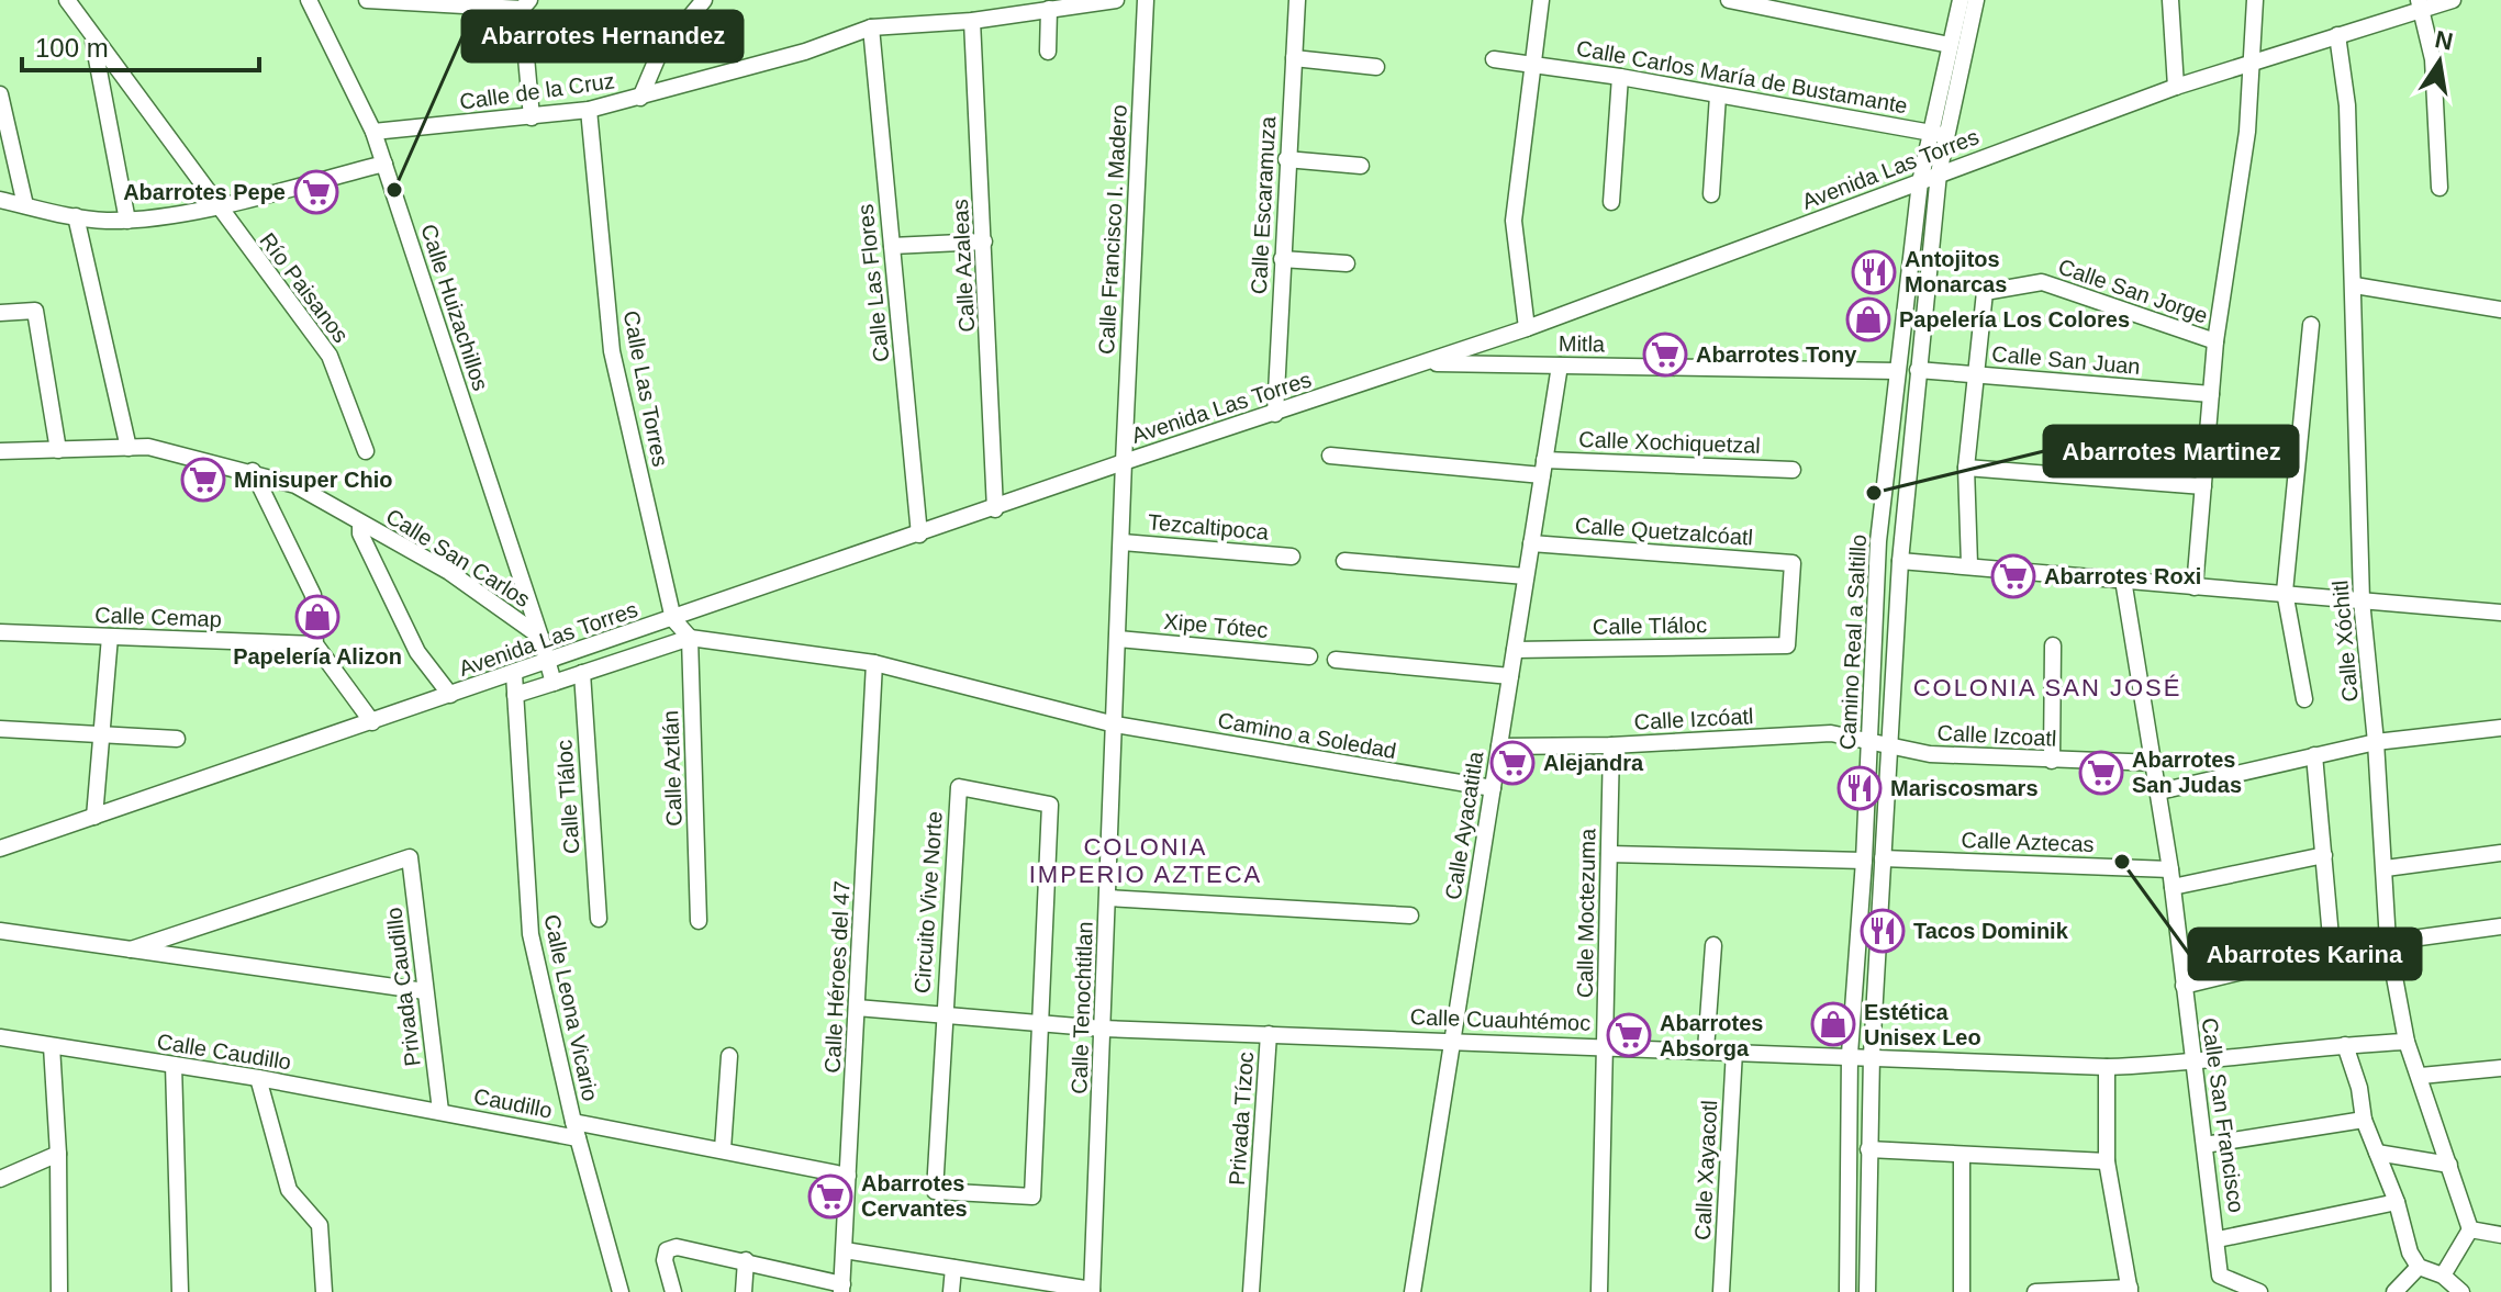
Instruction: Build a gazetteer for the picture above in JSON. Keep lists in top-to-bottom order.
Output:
{
  "streets": {
    "street": [
      "Calle Carlos María de Bustamante",
      "Calle de la Cruz",
      "Avenida Las Torres",
      "Calle Escaramuza",
      "Calle Francisco I. Madero",
      "Calle Azaleas",
      "Calle Las Flores",
      "Río Paisanos",
      "Calle San Jorge",
      "Calle Huizachillos",
      "Mitla",
      "Calle San Juan",
      "Calle Las Torres",
      "Calle Xochiquetzal",
      "Tezcaltipoca",
      "Calle Quetzalcóatl",
      "Calle San Carlos",
      "Calle Cemap",
      "Xipe Tótec",
      "Calle Tláloc",
      "Calle Xóchitl",
      "Camino Real a Saltillo",
      "Calle Izcóatl",
      "Camino a Soledad",
      "Calle Izcoatl",
      "Calle Aztlán",
      "Calle Ayacatitla",
      "Calle Aztecas",
      "Circuito Vive Norte",
      "Calle Moctezuma",
      "Calle Héroes del 47",
      "Privada Caudillo",
      "Calle Leona Vicario",
      "Calle Tenochtitlan",
      "Calle Cuauhtémoc",
      "Calle Caudillo",
      "Caudillo",
      "Calle San Francisco",
      "Privada Tízoc",
      "Calle Xayacotl"
    ]
  },
  "crossings": [
    ["Calle Carlos María de Bustamante", "Camino Real a Saltillo"],
    ["Calle de la Cruz", "Calle Azaleas"],
    ["Calle de la Cruz", "Calle Las Flores"],
    ["Calle de la Cruz", "Calle Huizachillos"],
    ["Calle de la Cruz", "Calle Las Torres"],
    ["Avenida Las Torres", "Calle Escaramuza"],
    ["Avenida Las Torres", "Calle Francisco I. Madero"],
    ["Avenida Las Torres", "Calle Azaleas"],
    ["Avenida Las Torres", "Calle Las Flores"],
    ["Avenida Las Torres", "Mitla"],
    ["Avenida Las Torres", "Calle Las Torres"],
    ["Avenida Las Torres", "Calle San Carlos"],
    ["Avenida Las Torres", "Calle Xóchitl"],
    ["Avenida Las Torres", "Camino Real a Saltillo"],
    ["Avenida Las Torres", "Calle Leona Vicario"],
    ["Avenida Las Torres", "Calle Tenochtitlan"],
    ["Calle Francisco I. Madero", "Calle Tenochtitlan"],
    ["Calle San Jorge", "Calle San Juan"],
    ["Calle Huizachillos", "Calle San Carlos"],
    ["Mitla", "Camino Real a Saltillo"],
    ["Mitla", "Calle Ayacatitla"],
    ["Calle San Juan", "Camino Real a Saltillo"],
    ["Calle Xochiquetzal", "Calle Ayacatitla"],
    ["Tezcaltipoca", "Calle Tenochtitlan"],
    ["Calle Quetzalcóatl", "Calle Tláloc"],
    ["Calle Quetzalcóatl", "Calle Ayacatitla"],
    ["Xipe Tótec", "Calle Tenochtitlan"],
    ["Calle Tláloc", "Calle Ayacatitla"],
    ["Calle Xóchitl", "Calle Cuauhtémoc"],
    ["Camino Real a Saltillo", "Calle Izcóatl"],
    ["Camino Real a Saltillo", "Calle Izcoatl"],
    ["Camino Real a Saltillo", "Calle Aztecas"],
    ["Camino Real a Saltillo", "Calle Cuauhtémoc"],
    ["Calle Izcóatl", "Calle Izcoatl"],
    ["Calle Izcóatl", "Calle Ayacatitla"],
    ["Calle Izcóatl", "Calle Moctezuma"],
    ["Camino a Soledad", "Calle Ayacatitla"],
    ["Camino a Soledad", "Calle Tenochtitlan"],
    ["Calle Izcoatl", "Calle San Francisco"],
    ["Calle Ayacatitla", "Calle Cuauhtémoc"],
    ["Calle Aztecas", "Calle San Francisco"],
    ["Circuito Vive Norte", "Calle Cuauhtémoc"],
    ["Calle Moctezuma", "Calle Cuauhtémoc"],
    ["Calle Héroes del 47", "Calle Cuauhtémoc"],
    ["Calle Héroes del 47", "Caudillo"],
    ["Privada Caudillo", "Calle Caudillo"],
    ["Privada Caudillo", "Caudillo"],
    ["Calle Leona Vicario", "Caudillo"],
    ["Calle Tenochtitlan", "Calle Cuauhtémoc"],
    ["Calle Cuauhtémoc", "Calle San Francisco"],
    ["Calle Cuauhtémoc", "Privada Tízoc"],
    ["Calle Cuauhtémoc", "Calle Xayacotl"],
    ["Calle Caudillo", "Caudillo"]
  ],
  "districts": ["COLONIA SAN JOSÉ", "COLONIA IMPERIO AZTECA"],
  "places": {
    "other": ["Abarrotes Hernandez", "Abarrotes Martinez", "Abarrotes Karina"],
    "supermarket": [
      "Abarrotes Pepe",
      "Abarrotes Tony",
      "Minisuper Chio",
      "Abarrotes Roxi",
      "Alejandra",
      "Abarrotes San Judas",
      "Abarrotes Absorga",
      "Abarrotes Cervantes"
    ],
    "restaurant": ["Antojitos Monarcas", "Mariscosmars", "Tacos Dominik"],
    "shop": ["Papelería Los Colores", "Papelería Alizon", "Estética Unisex Leo"]
  },
  "scale_bar": "100 m",
  "north": "top"
}
